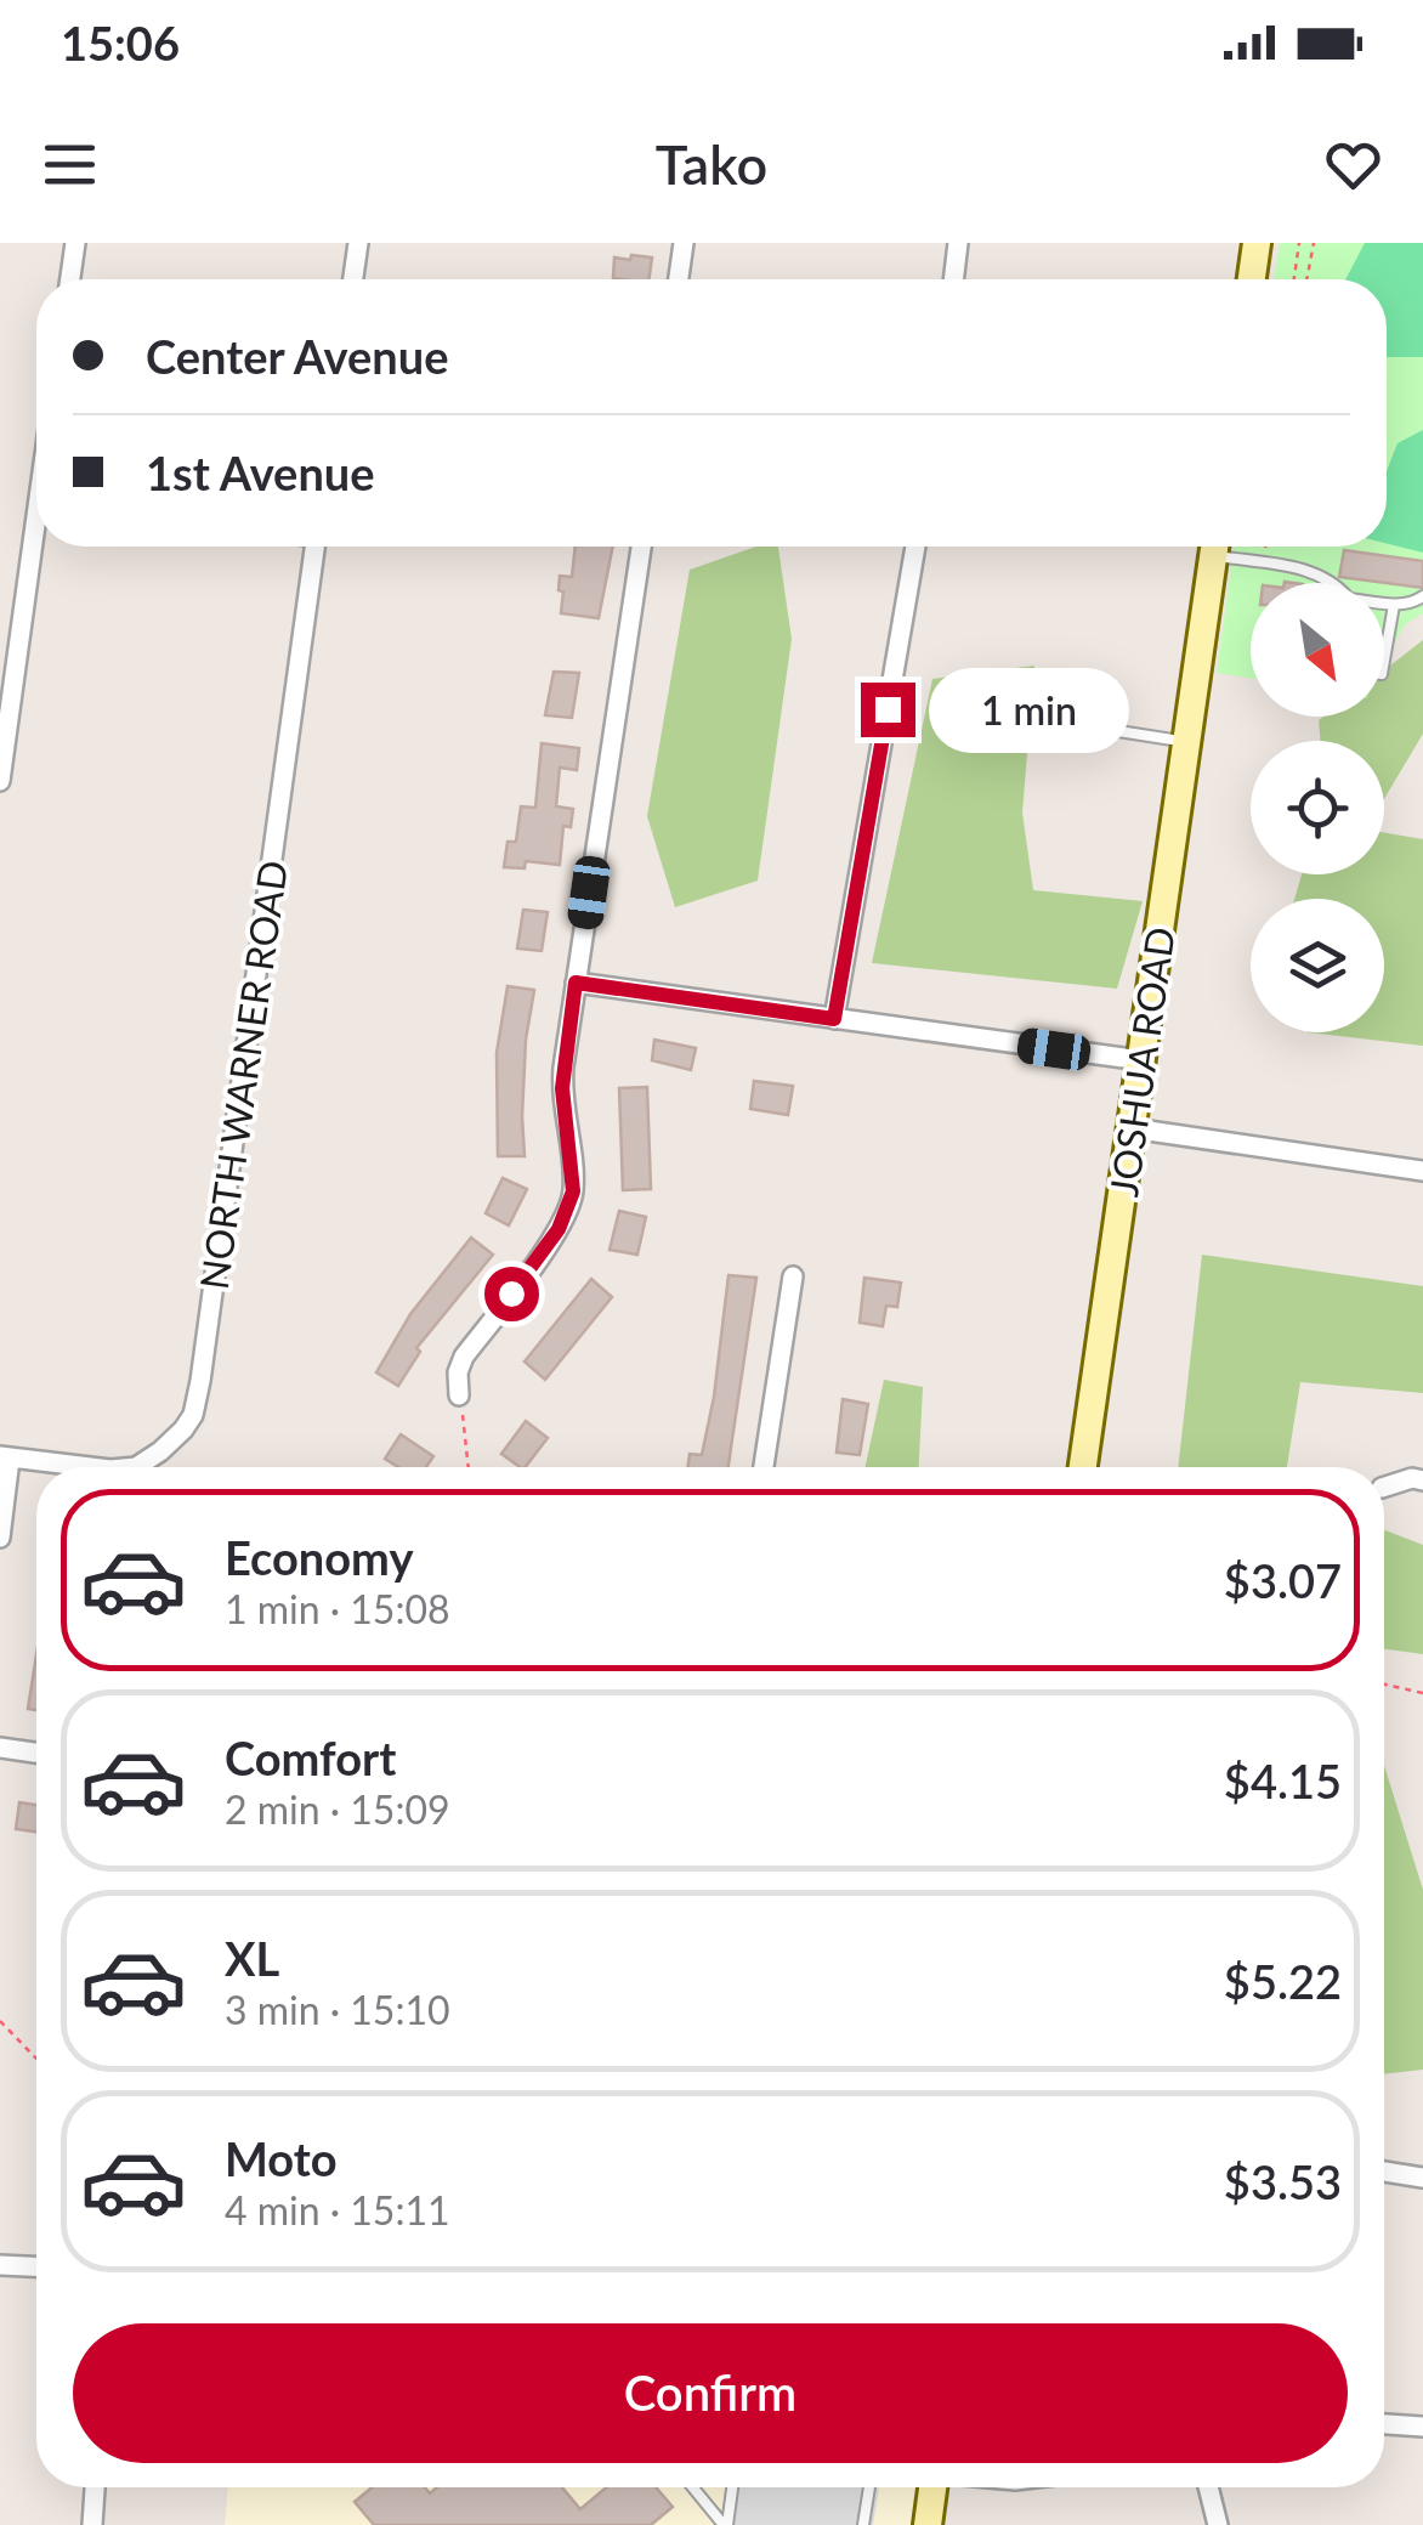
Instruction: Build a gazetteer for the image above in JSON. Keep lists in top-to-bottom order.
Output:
{
  "streets": {
    "main road": ["JOSHUA ROAD"],
    "street": ["NORTH WARNER ROAD"]
  },
  "north": "bottom right",
  "page": {
    "status": "15:06",
    "header": "Tako",
    "banner": ["Center Avenue", "1st Avenue"],
    "bubble": "1 min",
    "list": [
      {
        "name": "Economy",
        "note": "1 min · 15:08",
        "value": "$3.07"
      },
      {
        "name": "Comfort",
        "note": "2 min · 15:09",
        "value": "$4.15"
      },
      {
        "name": "XL",
        "note": "3 min · 15:10",
        "value": "$5.22"
      },
      {
        "name": "Moto",
        "note": "4 min · 15:11",
        "value": "$3.53"
      }
    ],
    "buttons": "Confirm"
  }
}
